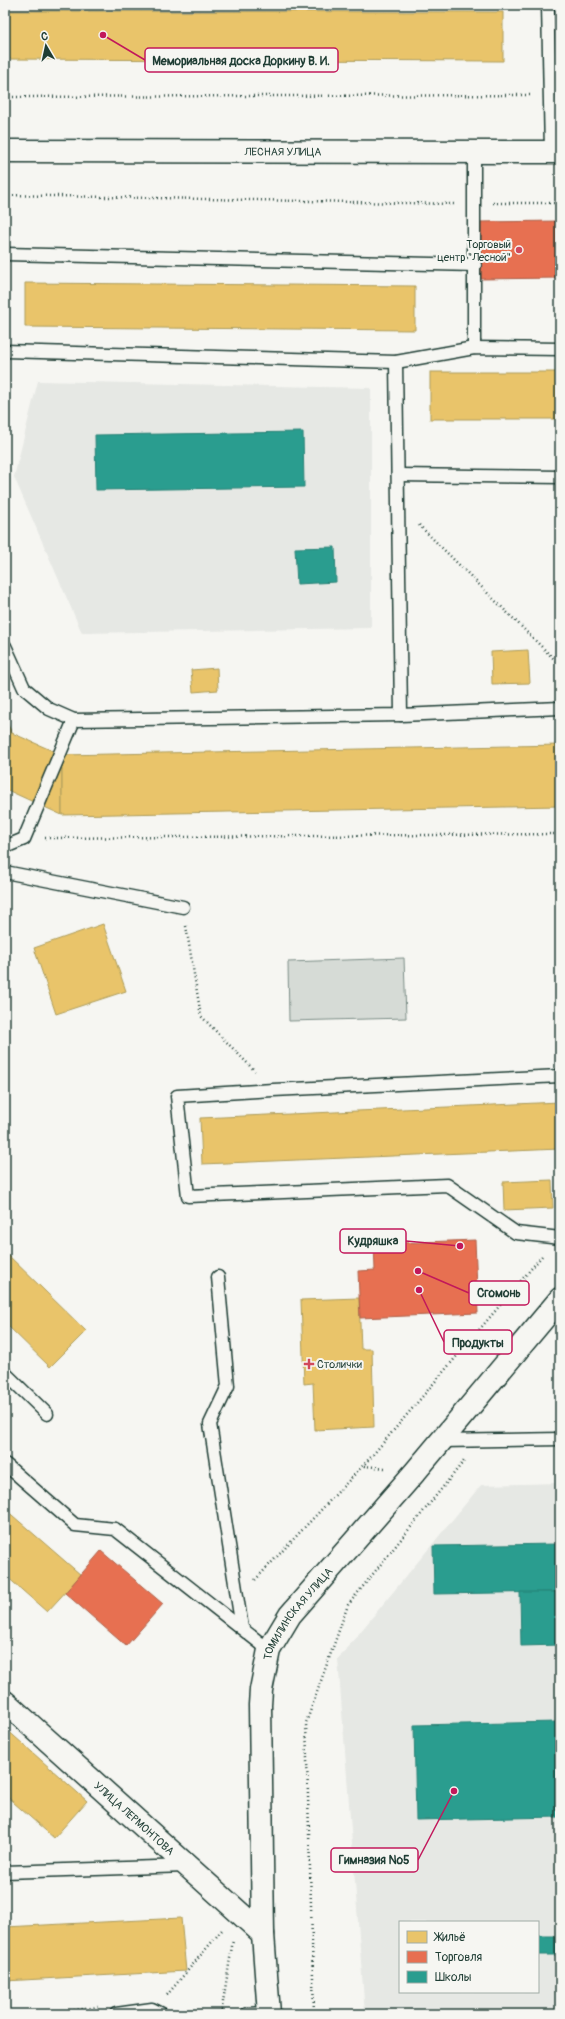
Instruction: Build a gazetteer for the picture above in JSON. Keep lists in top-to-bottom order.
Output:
{
  "streets": {
    "street": ["ЛЕСНАЯ УЛИЦА", "ТОМИЛИНСКАЯ УЛИЦА", "УЛИЦА ЛЕРМОНТОВА"]
  },
  "crossings": [
    ["ТОМИЛИНСКАЯ УЛИЦА", "УЛИЦА ЛЕРМОНТОВА"]
  ],
  "places": {
    "other": [
      "Мемориальная доска Доркину В. И.",
      "Торговый центр \"Лесной\"",
      "Кудряшка",
      "Сгомонь",
      "Продукты",
      "Гимназия №5"
    ],
    "health": ["Столички"]
  },
  "legend": ["Жильё", "Торговля", "Школы"],
  "north": "top"
}
